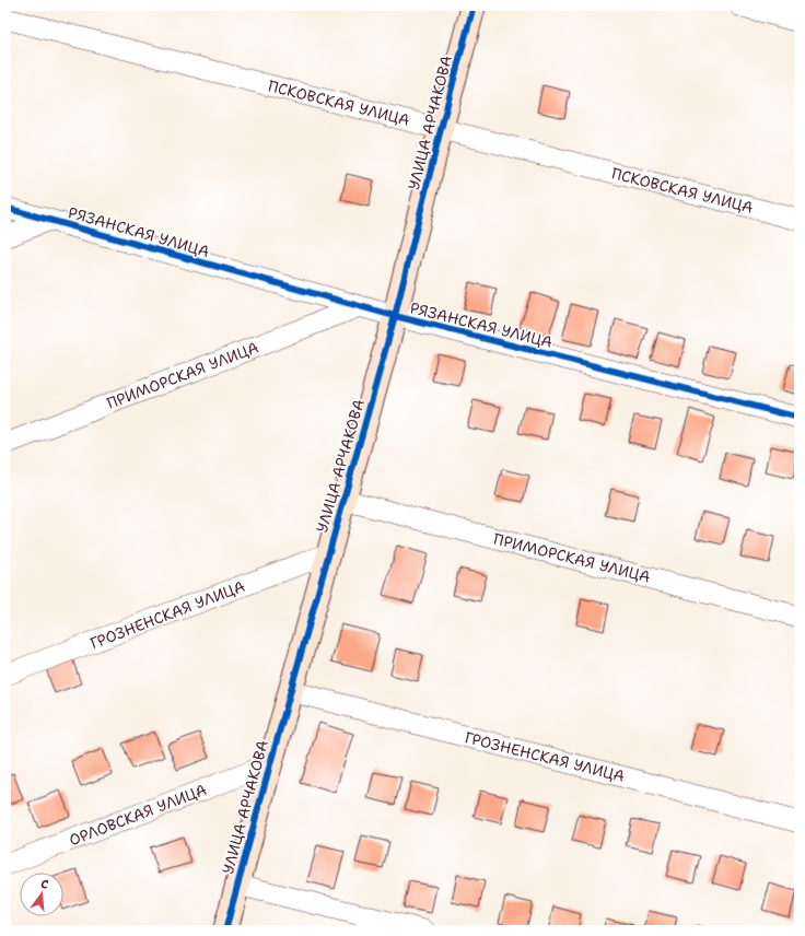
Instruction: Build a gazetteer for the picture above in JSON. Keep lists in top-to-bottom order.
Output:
{
  "streets": {
    "street": [
      "ПСКОВСКАЯ УЛИЦА",
      "УЛИЦА АРЧАКОВА",
      "РЯЗАНСКАЯ УЛИЦА",
      "ПРИМОРСКАЯ УЛИЦА",
      "ГРОЗНЕНСКАЯ УЛИЦА",
      "ОРЛОВСКАЯ УЛИЦА"
    ]
  },
  "crossings": [
    ["ПСКОВСКАЯ УЛИЦА", "УЛИЦА АРЧАКОВА"],
    ["УЛИЦА АРЧАКОВА", "РЯЗАНСКАЯ УЛИЦА"],
    ["УЛИЦА АРЧАКОВА", "ПРИМОРСКАЯ УЛИЦА"],
    ["УЛИЦА АРЧАКОВА", "ГРОЗНЕНСКАЯ УЛИЦА"],
    ["УЛИЦА АРЧАКОВА", "ОРЛОВСКАЯ УЛИЦА"],
    ["РЯЗАНСКАЯ УЛИЦА", "ПРИМОРСКАЯ УЛИЦА"]
  ],
  "north": "top"
}
